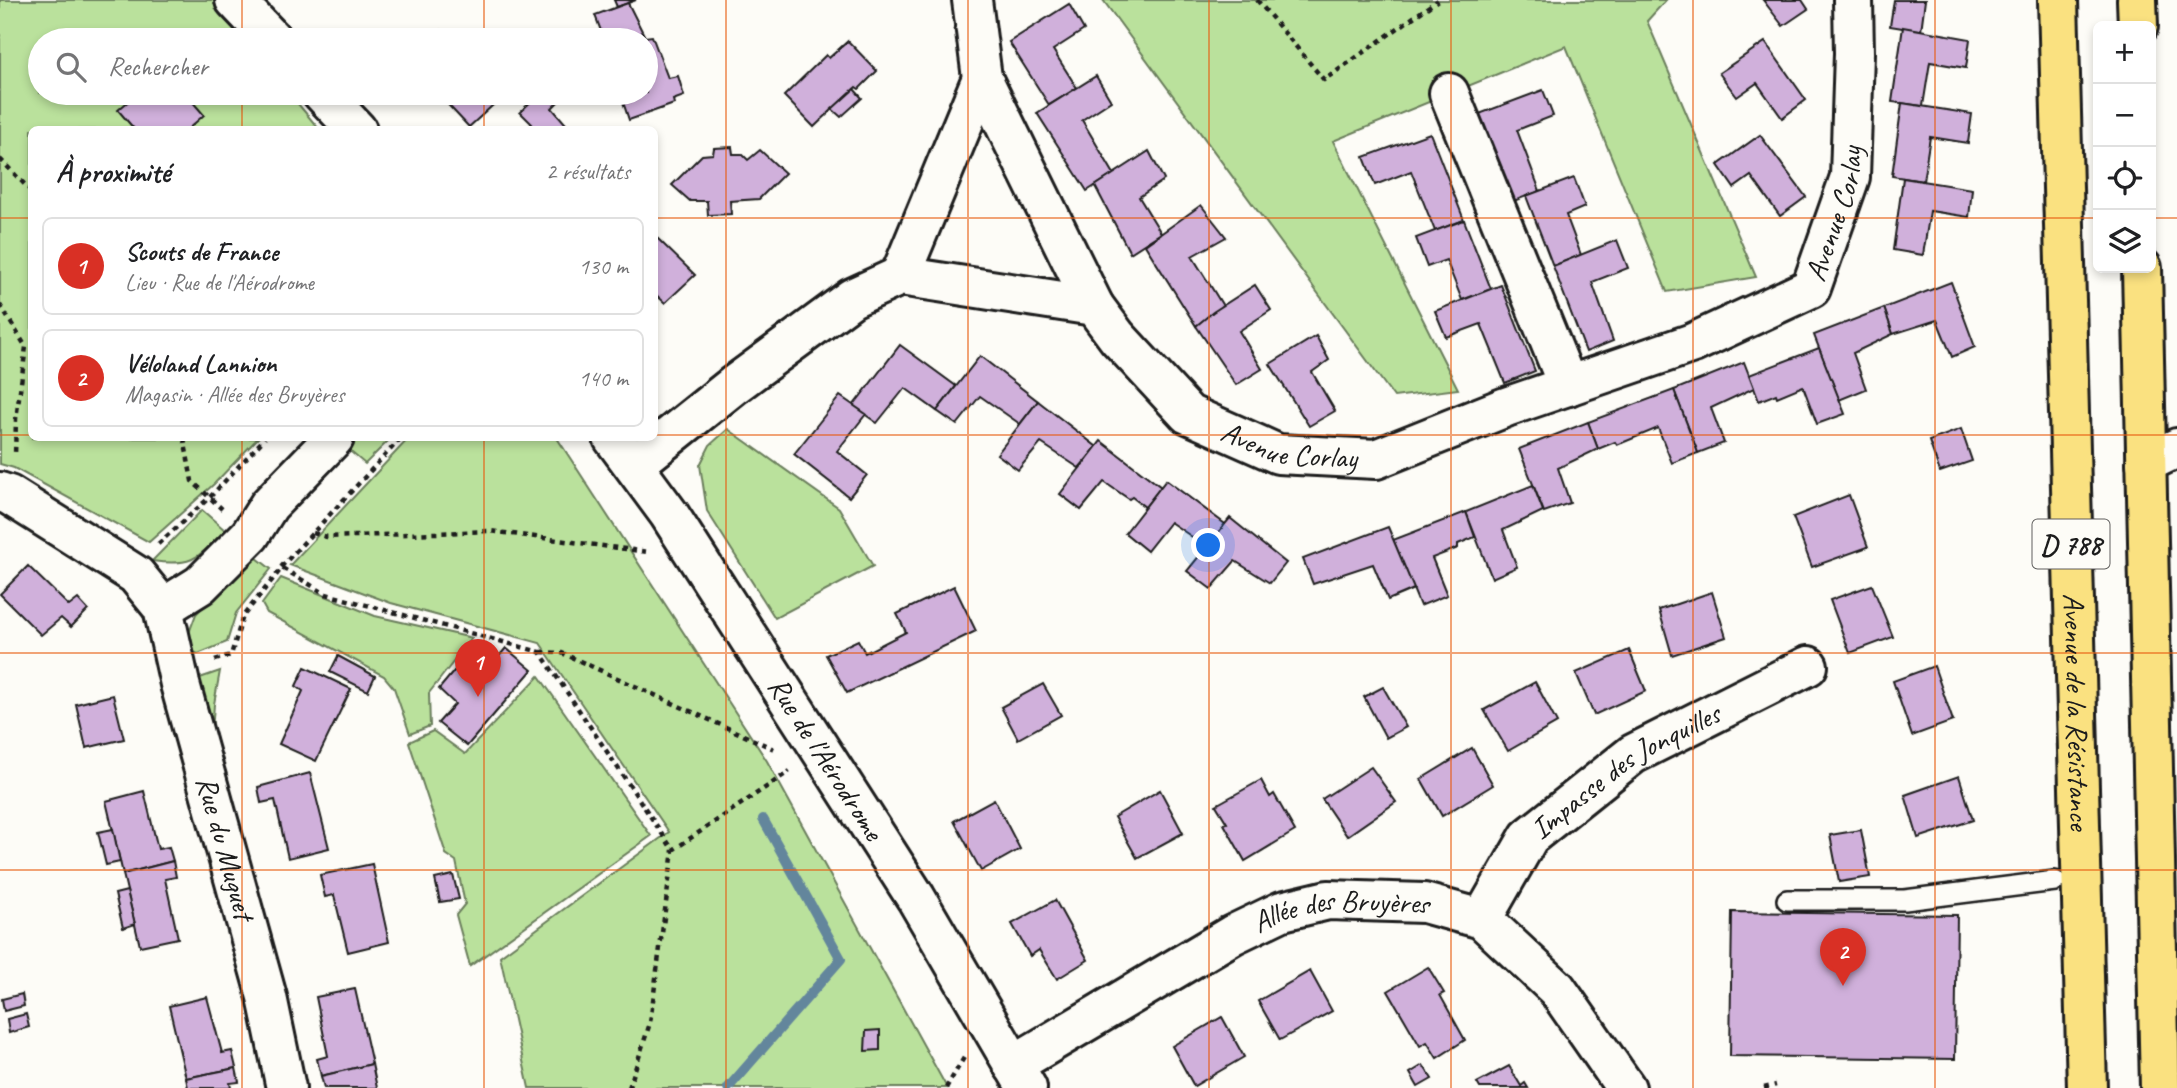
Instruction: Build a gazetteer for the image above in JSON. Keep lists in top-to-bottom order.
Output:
{
  "streets": {
    "main road": ["D 788", "Avenue de la Résistance"],
    "street": [
      "Avenue Corlay",
      "Rue de l'Aérodrome",
      "Impasse des Jonquilles",
      "Rue du Muguet",
      "Allée des Bruyères"
    ]
  },
  "crossings": [
    ["Rue de l'Aérodrome", "Allée des Bruyères"],
    ["Impasse des Jonquilles", "Allée des Bruyères"]
  ],
  "page": {
    "map_buttons": ["+", "−"],
    "search": "Rechercher",
    "heading": ["À proximité", "2 résultats"],
    "list": [
      {
        "mark": "1",
        "name": "Scouts de France",
        "note": "Lieu · Rue de l'Aérodrome",
        "value": "130 m"
      },
      {
        "mark": "2",
        "name": "Véloland Lannion",
        "note": "Magasin · Allée des Bruyères",
        "value": "140 m"
      }
    ],
    "pins": ["1", "2"]
  }
}
